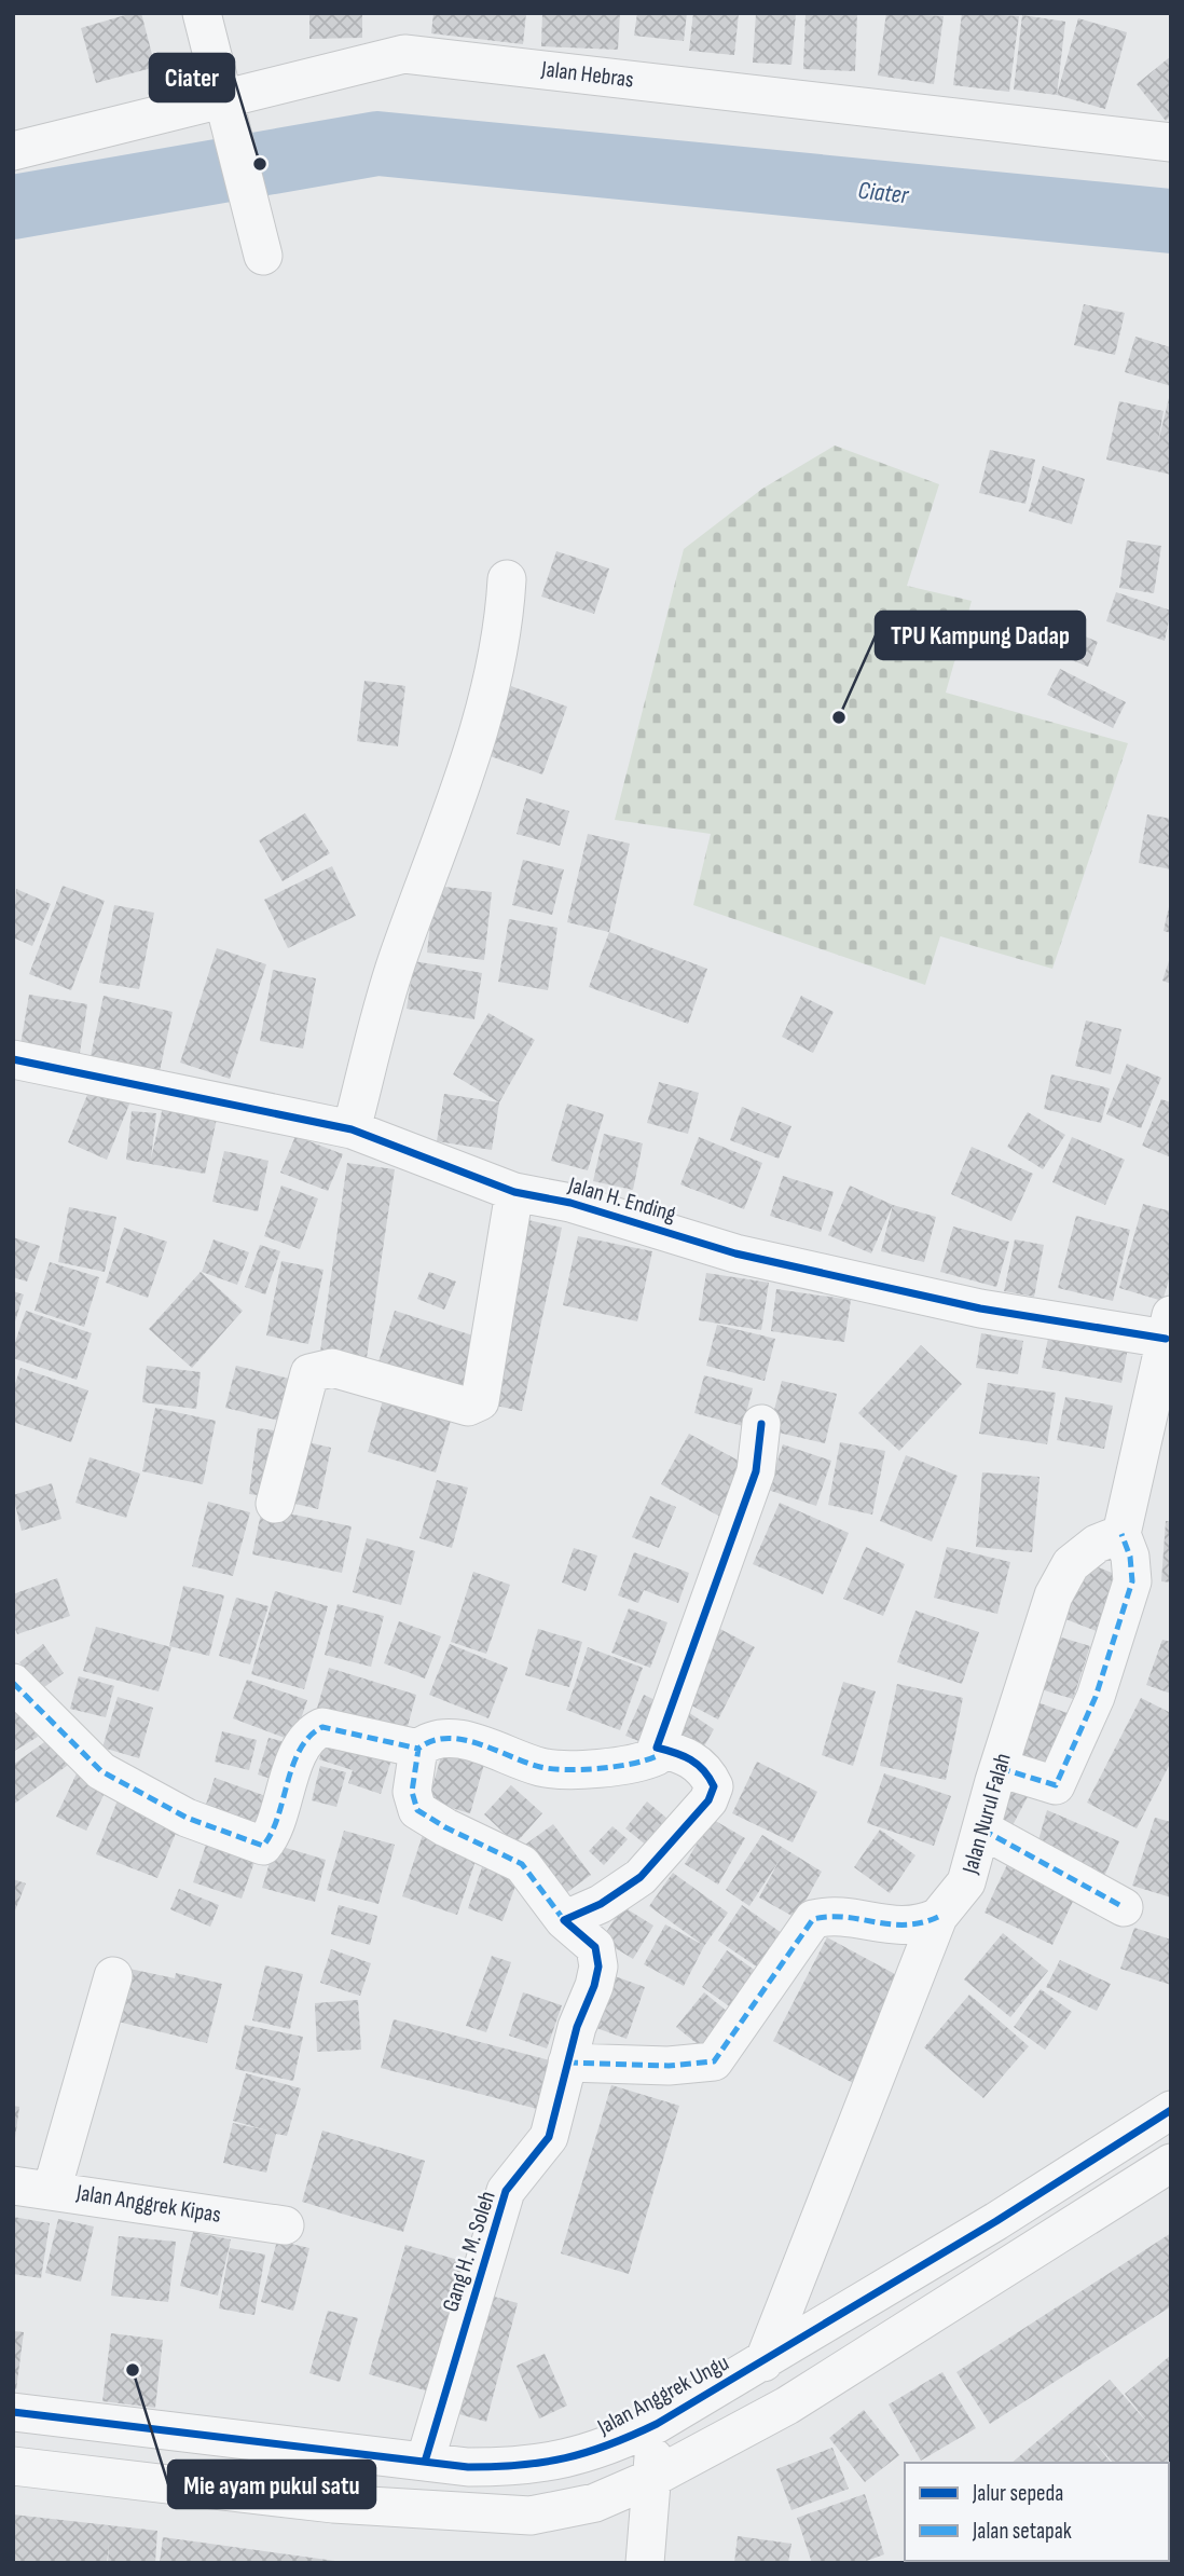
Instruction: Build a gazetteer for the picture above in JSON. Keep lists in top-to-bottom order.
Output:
{
  "streets": {
    "street": [
      "Jalan Hebras",
      "Jalan H. Ending",
      "Jalan Nurul Falah",
      "Jalan Anggrek Kipas",
      "Gang H. M. Soleh",
      "Jalan Anggrek Ungu"
    ]
  },
  "crossings": [
    ["Jalan Nurul Falah", "Jalan Anggrek Ungu"],
    ["Gang H. M. Soleh", "Jalan Anggrek Ungu"]
  ],
  "water": ["Ciater"],
  "places": ["Ciater", "TPU Kampung Dadap", "Mie ayam pukul satu"],
  "legend": ["Jalur sepeda", "Jalan setapak"]
}
